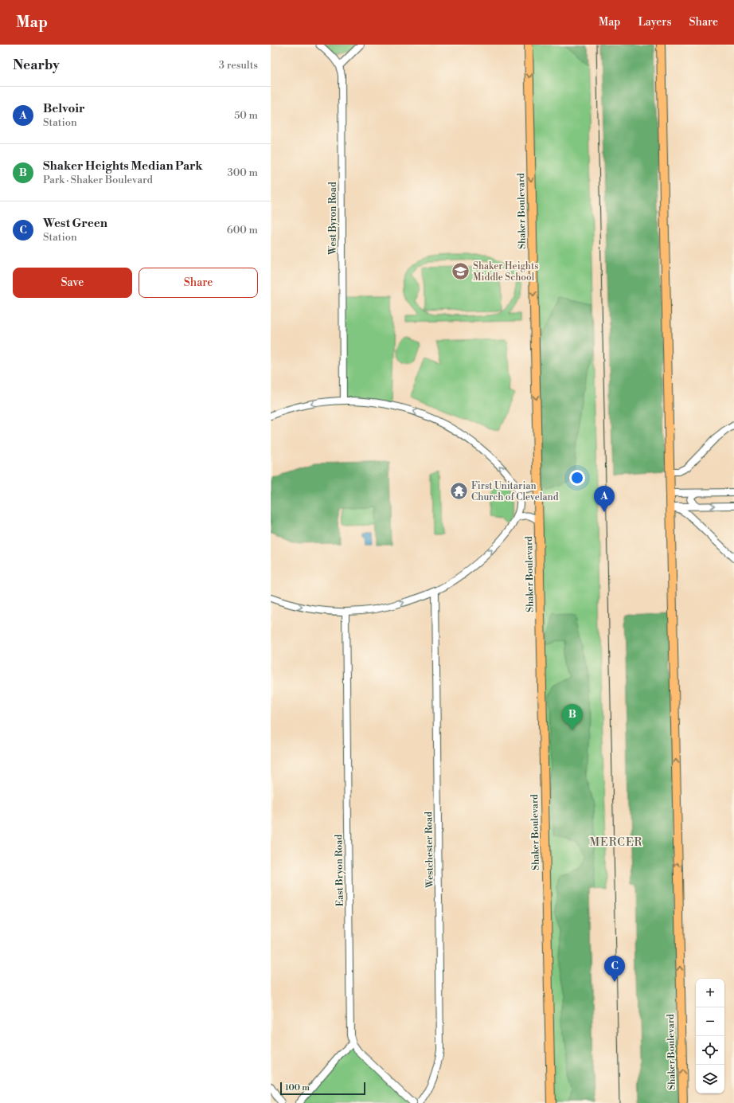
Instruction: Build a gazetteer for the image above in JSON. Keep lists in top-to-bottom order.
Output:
{
  "streets": {
    "main road": ["Shaker Boulevard"],
    "street": ["West Byron Road", "Westchester Road", "East Bryon Road"]
  },
  "districts": ["MERCER"],
  "places": {
    "school or university": ["Shaker Heights Middle School"],
    "temple": ["First Unitarian Church of Cleveland"]
  },
  "scale_bar": "100 m",
  "page": {
    "header": "Map",
    "nav": ["Map", "Layers", "Share"],
    "heading": ["Nearby", "3 results"],
    "list": [
      {
        "mark": "A",
        "name": "Belvoir",
        "note": "Station",
        "value": "50 m"
      },
      {
        "mark": "B",
        "name": "Shaker Heights Median Park",
        "note": "Park · Shaker Boulevard",
        "value": "300 m"
      },
      {
        "mark": "C",
        "name": "West Green",
        "note": "Station",
        "value": "600 m"
      }
    ],
    "buttons": ["Save", "Share"],
    "pins": ["A", "B", "C"],
    "map_buttons": ["+", "−"],
    "scale": "100 m"
  }
}
